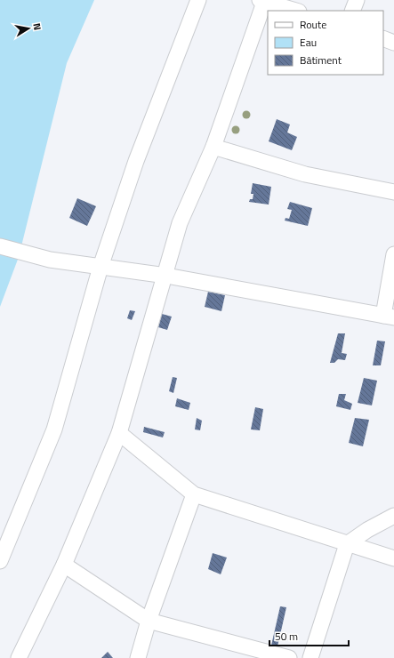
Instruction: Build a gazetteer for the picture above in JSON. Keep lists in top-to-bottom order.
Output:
{
  "legend": ["Route", "Eau", "Bâtiment"],
  "scale_bar": "50 m",
  "north": "right"
}
